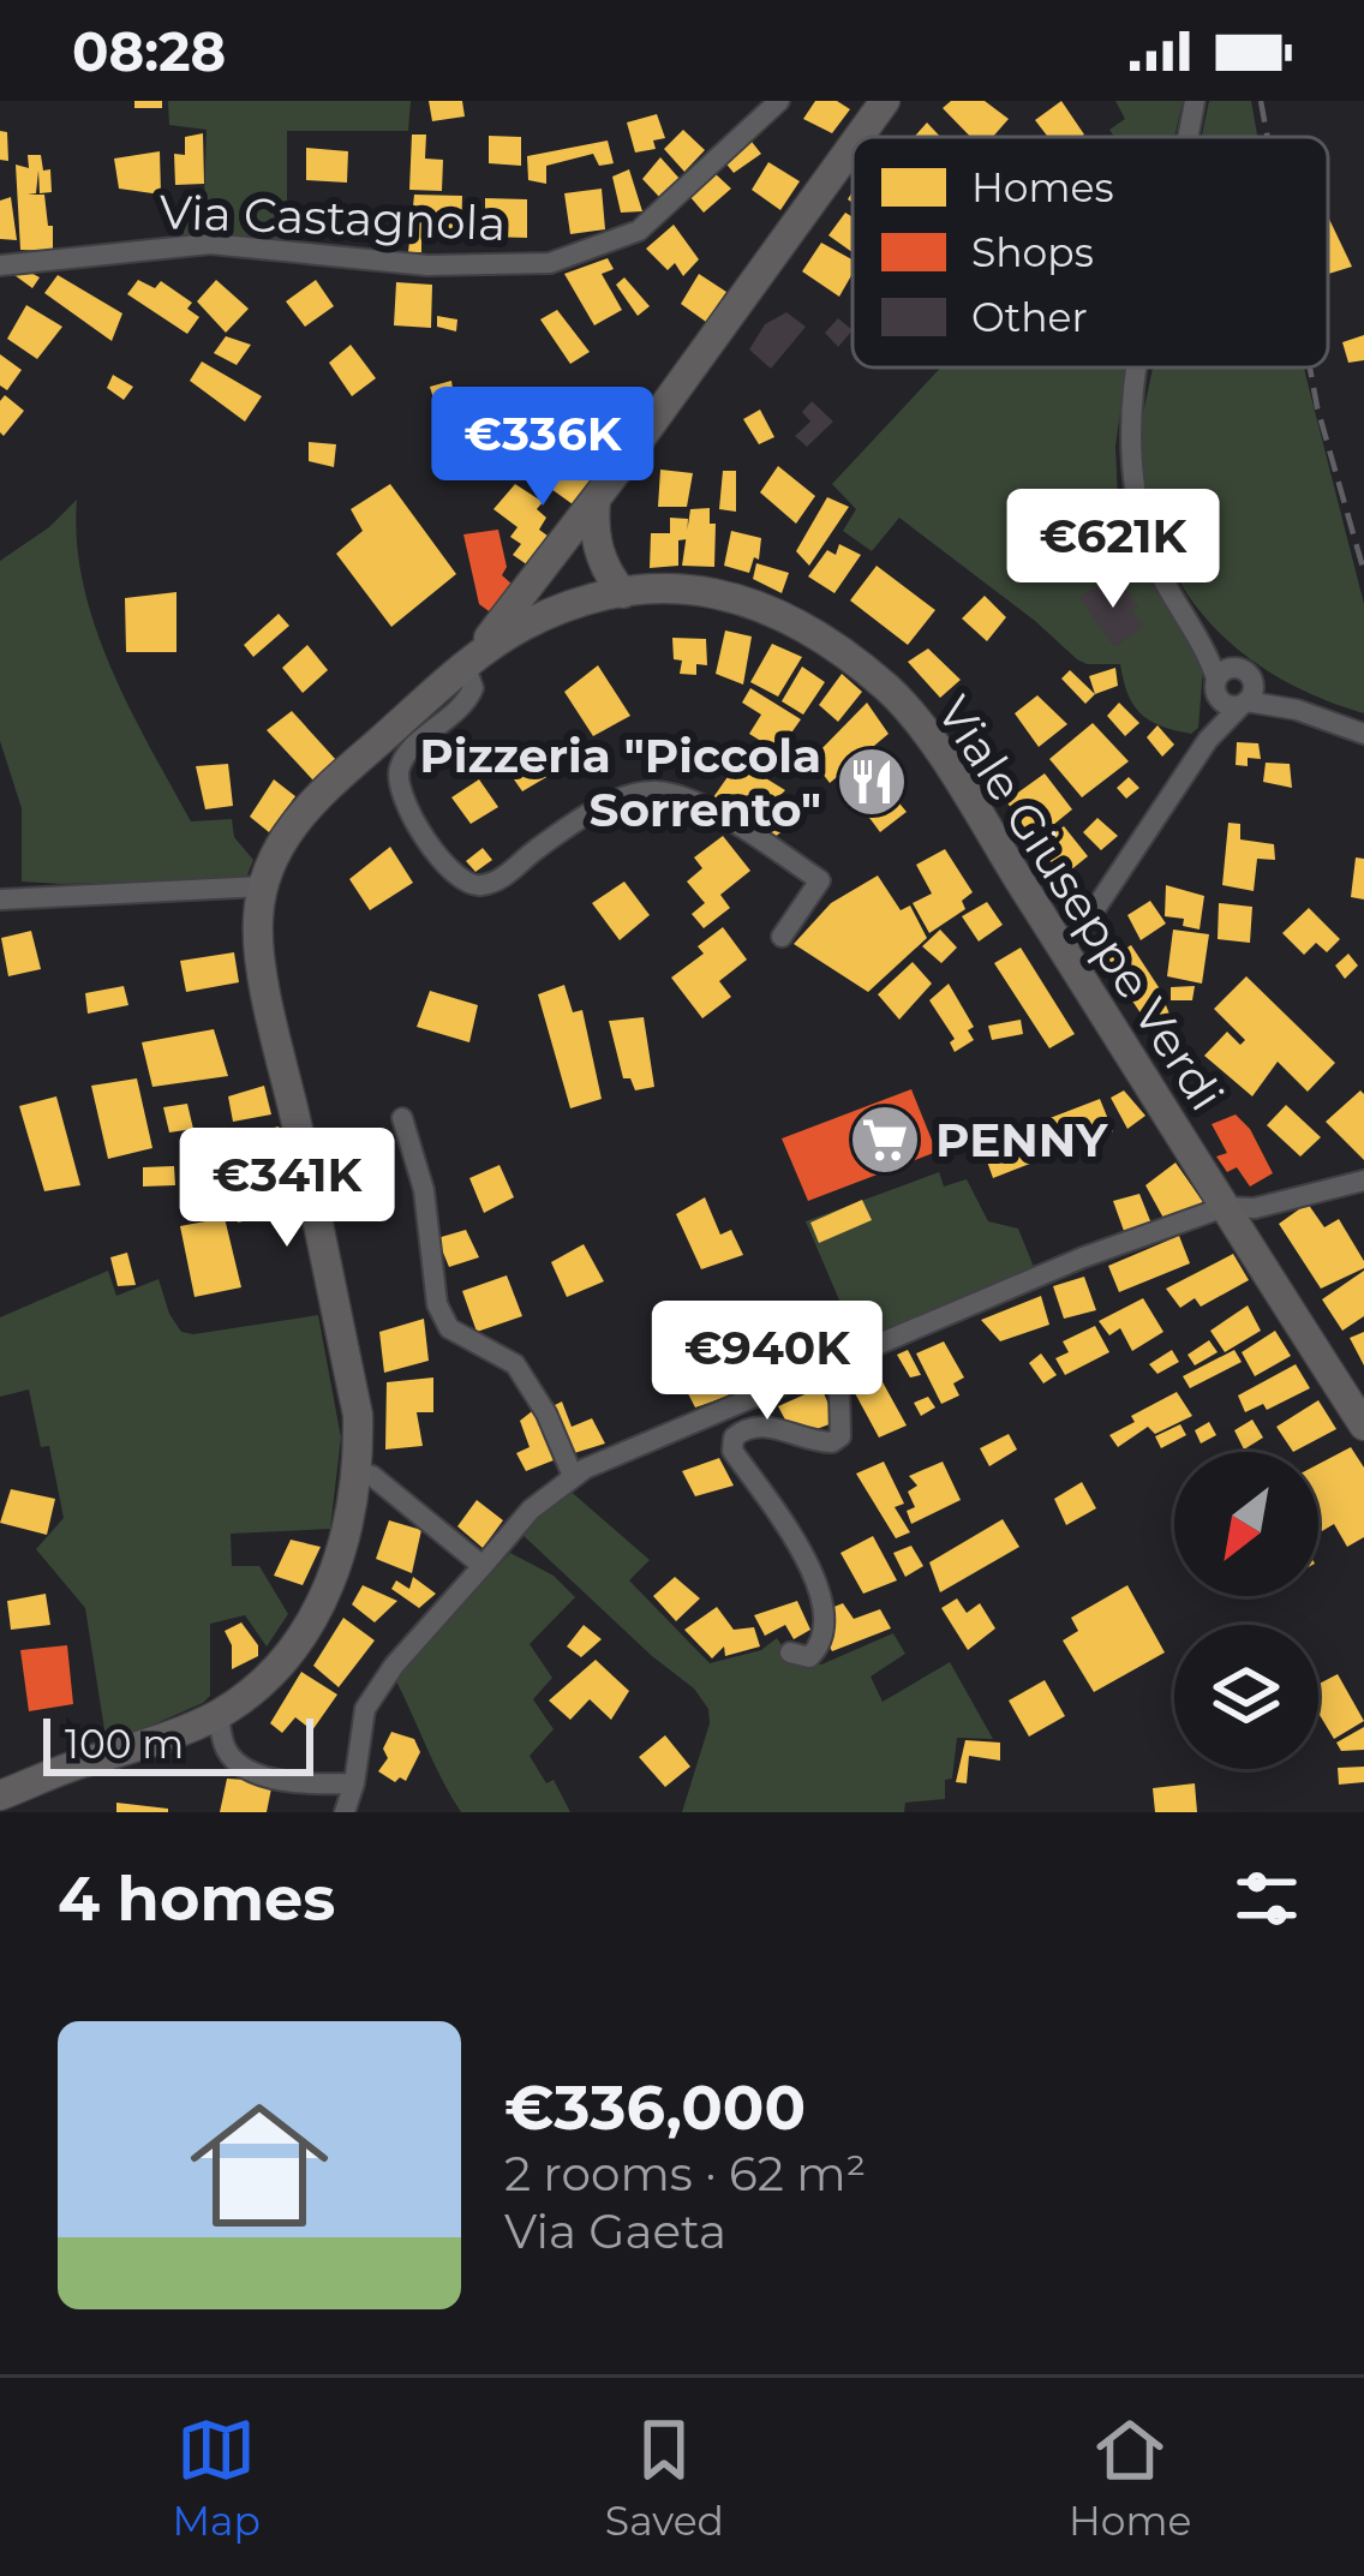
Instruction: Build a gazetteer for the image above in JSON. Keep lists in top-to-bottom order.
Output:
{
  "streets": {
    "main road": ["Viale Giuseppe Verdi"],
    "street": ["Via Castagnola"]
  },
  "places": {
    "restaurant": ["Pizzeria \"Piccola Sorrento\""],
    "supermarket": ["PENNY"]
  },
  "legend": ["Homes", "Shops", "Other"],
  "scale_bar": "100 m",
  "north": "bottom left",
  "page": {
    "status": "08:28",
    "price": [
      "€336K",
      "€621K",
      "€341K",
      "€940K"
    ],
    "scale": "100 m",
    "heading": "4 homes",
    "list": [
      {
        "name": "€336,000",
        "note": "2 rooms · 62 m² · Via Gaeta"
      }
    ],
    "tabs": ["Map", "Saved", "Home"]
  }
}
